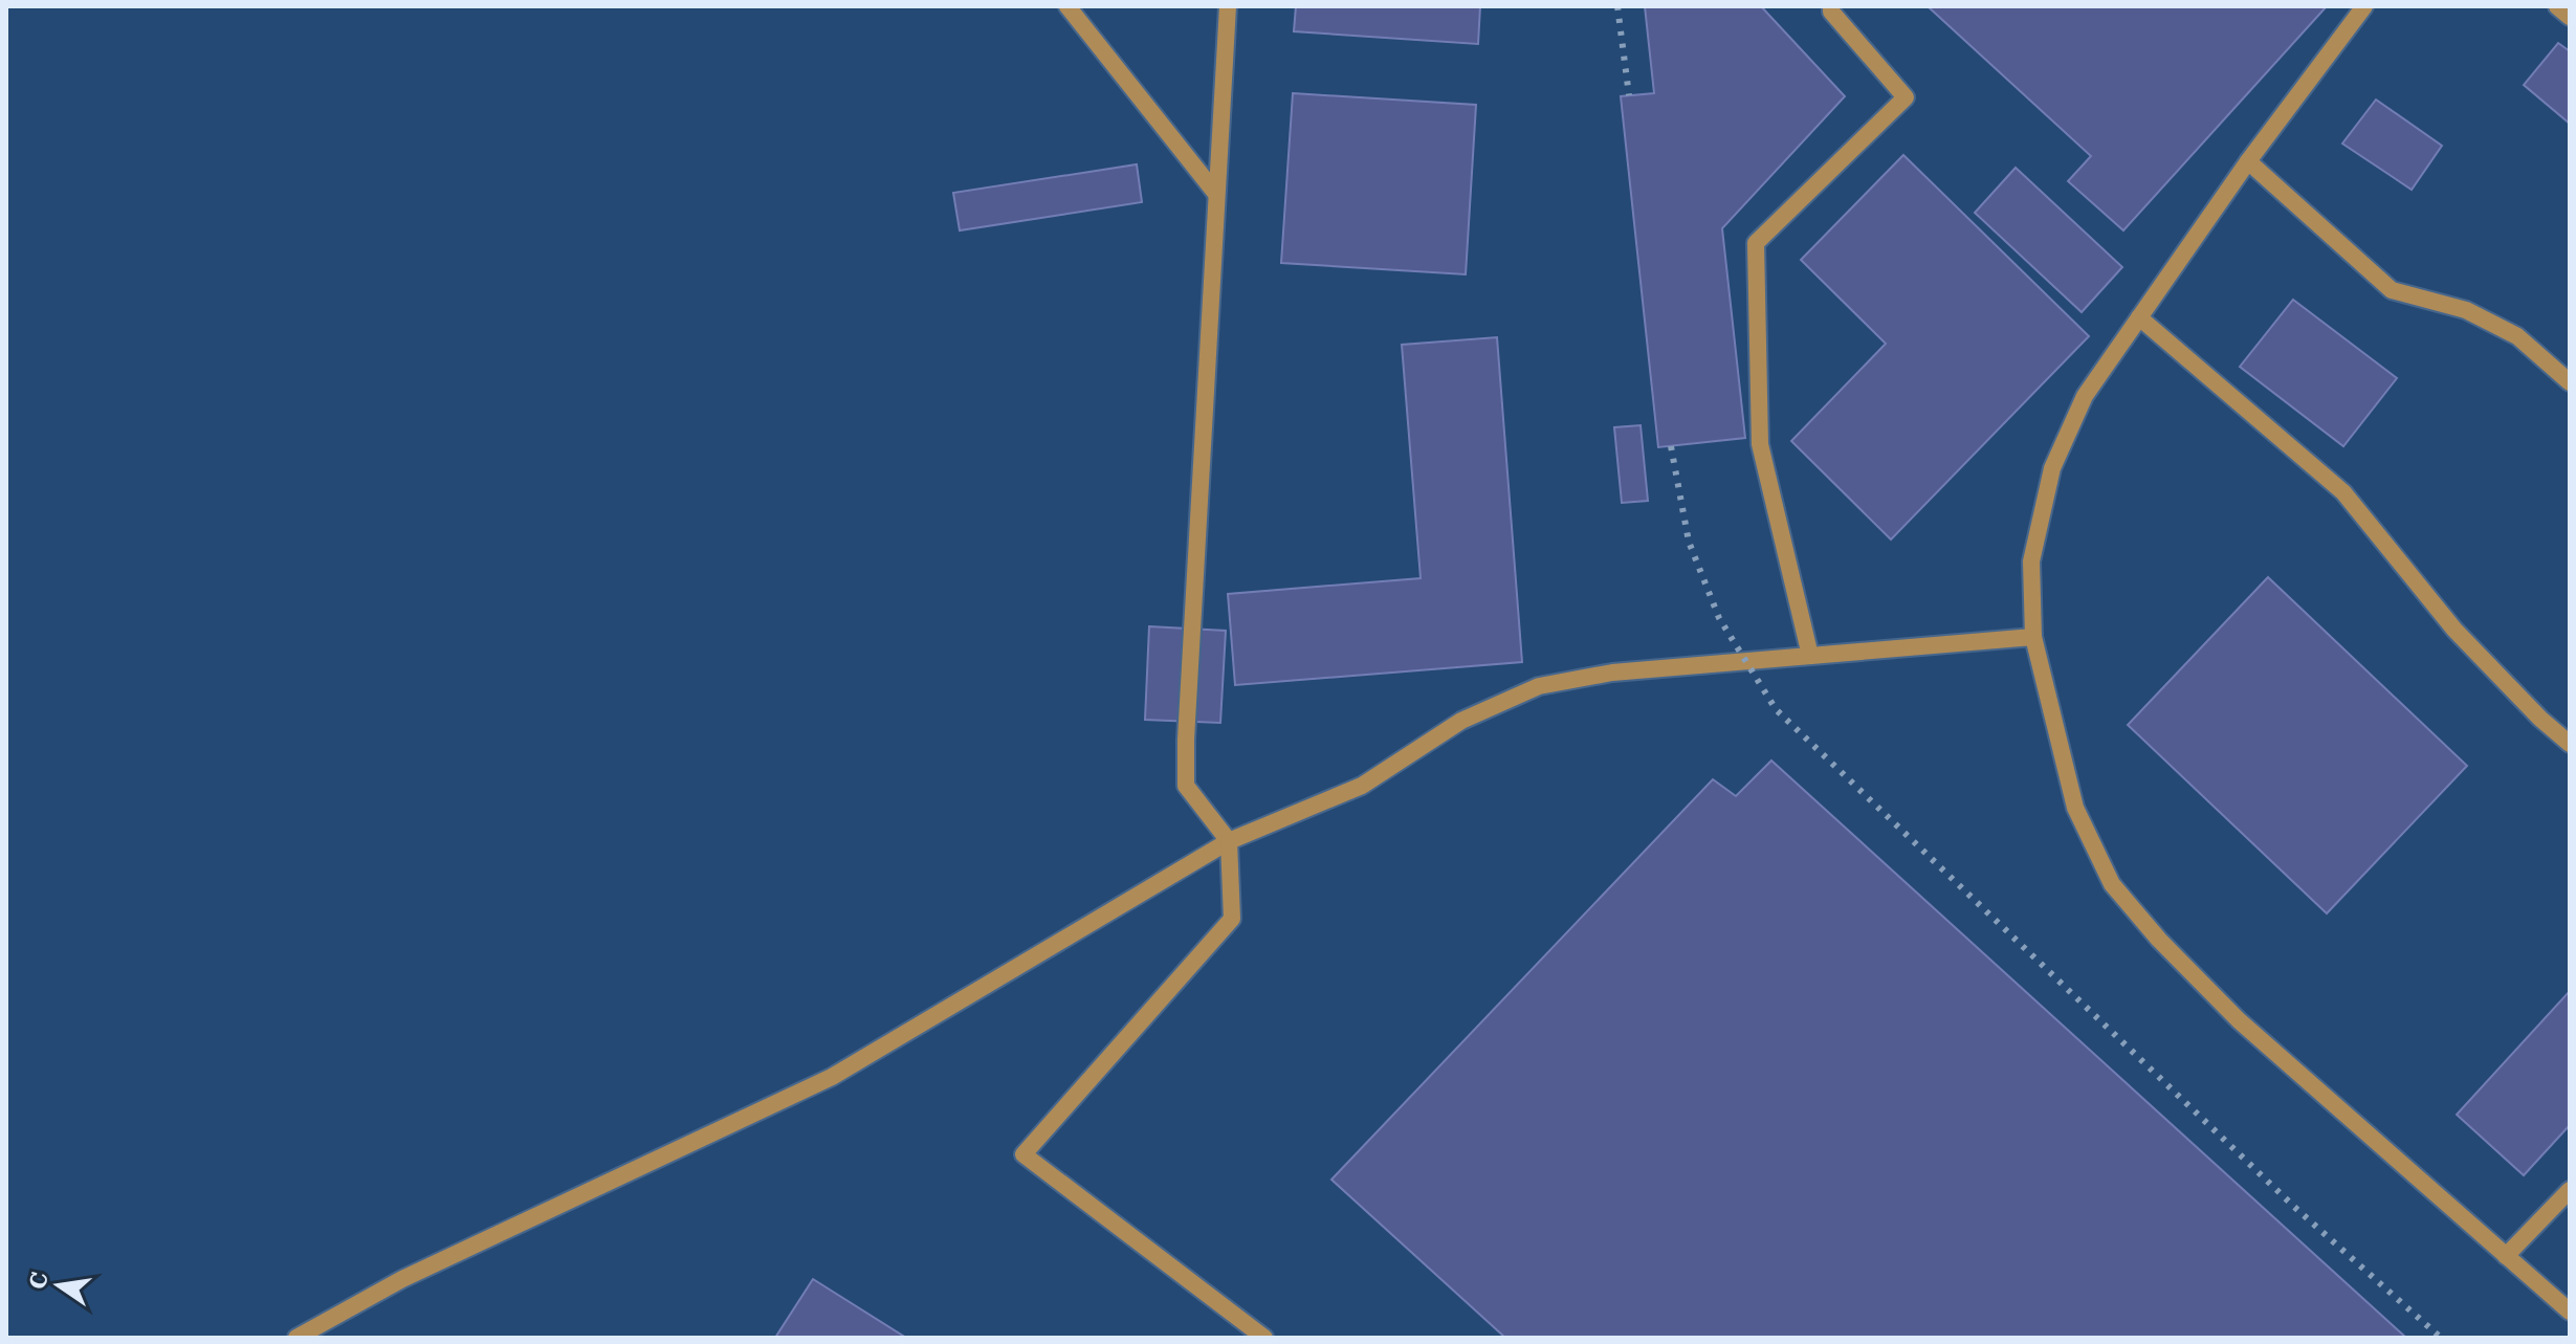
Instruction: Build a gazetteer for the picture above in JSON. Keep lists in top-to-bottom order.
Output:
{
  "north": "left"
}
